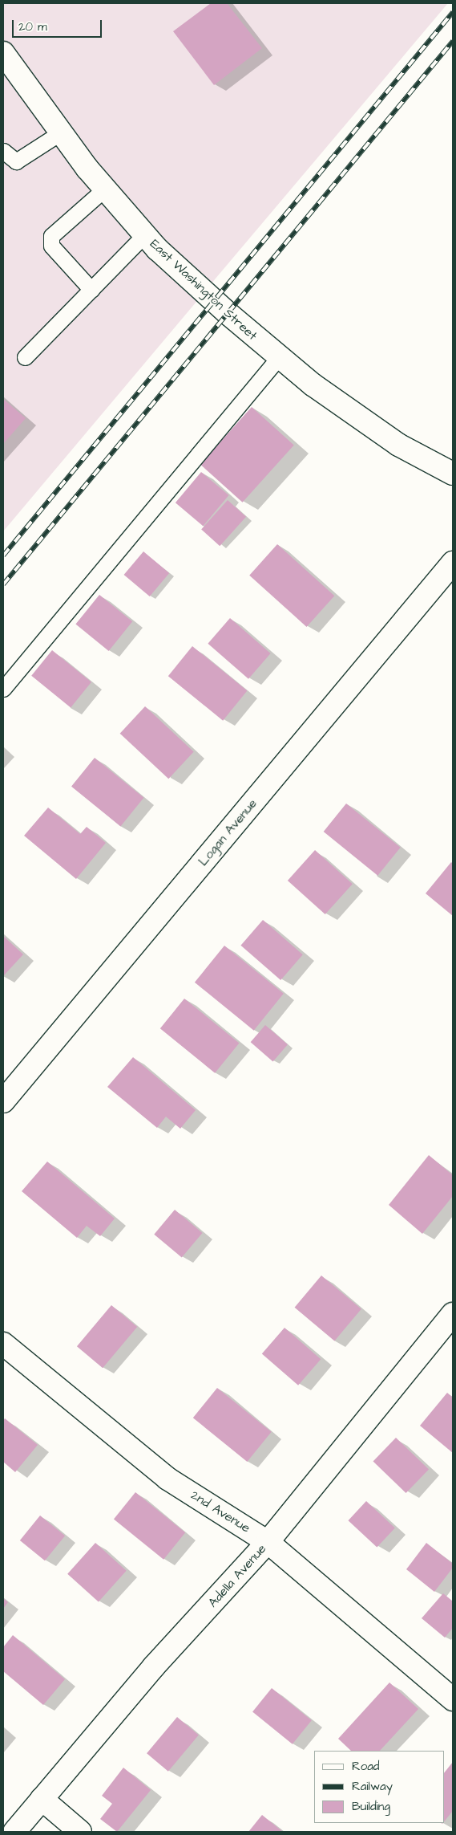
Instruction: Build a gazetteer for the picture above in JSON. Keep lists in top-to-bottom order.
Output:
{
  "streets": {
    "street": [
      "East Washington Street",
      "Logan Avenue",
      "2nd Avenue",
      "Adella Avenue"
    ]
  },
  "crossings": [
    ["2nd Avenue", "Adella Avenue"]
  ],
  "legend": ["Road", "Railway", "Building"],
  "scale_bar": "20 m"
}
